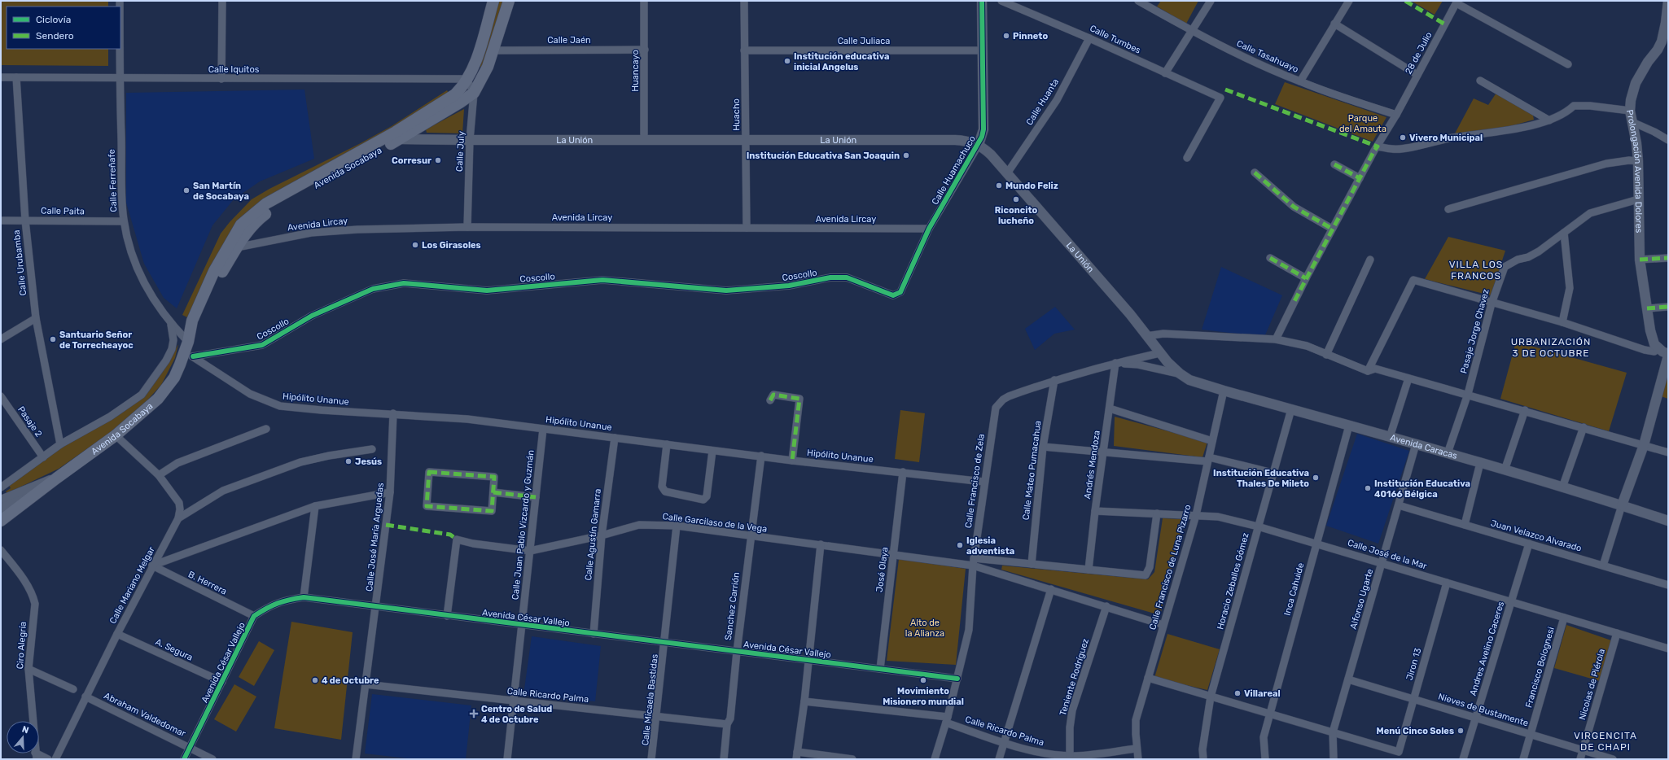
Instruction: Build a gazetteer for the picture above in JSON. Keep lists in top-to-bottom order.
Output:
{
  "streets": {
    "main road": [
      "La Unión",
      "Avenida Socabaya",
      "Calle Huamachuco",
      "Prolongación Avenida Dolores",
      "Avenida Caracas"
    ],
    "street": [
      "Calle Tumbes",
      "Calle Jaén",
      "Calle Juliaca",
      "28 de Julio",
      "Calle Tasahuayo",
      "Calle Iquitos",
      "Huancayo",
      "Calle Huanta",
      "Huacho",
      "Calle July",
      "Calle Ferreñafe",
      "Calle Paita",
      "Avenida Lircay",
      "Calle Urubamba",
      "Coscollo",
      "Pasaje Jorge Chavez",
      "Hipólito Unanue",
      "Pasaje 2",
      "Andrés Mendoza",
      "Calle Mateo Pumacahua",
      "Calle Francisco de Zela",
      "Calle Garcilaso de la Vega",
      "Calle Juan Pablo Vizcardo y Guzmán",
      "Calle Agustín Gamarra",
      "Juan Velazco Alvarado",
      "Calle José María Arguedas",
      "Calle José de la Mar",
      "Calle Francisco de Luna Pizarro",
      "José Olaya",
      "Horacio Zeballos Gómez",
      "B. Herrera",
      "Calle Mariano Melgar",
      "Inca Cahuide",
      "Alfonso Ugarte",
      "Sanchez Carrión",
      "Avenida César Vallejo",
      "Ciro Alegría",
      "Andres Avelino Caceres",
      "A. Segura",
      "Jiron 13",
      "Francisco Bolognesi",
      "Teniente Rodríguez",
      "Nicolas de Piérola",
      "Calle Ricardo Palma",
      "Calle Micaela Bastidas",
      "Nieves de Bustamente",
      "Abraham Valdedomar"
    ]
  },
  "crossings": [
    ["Calle Tumbes", "Calle Huanta"],
    ["Calle Jaén", "Huancayo"],
    ["Calle Jaén", "Avenida Socabaya"],
    ["Calle Juliaca", "Huacho"],
    ["Calle Juliaca", "Calle Huamachuco"],
    ["28 de Julio", "Calle Tasahuayo"],
    ["Calle Iquitos", "Avenida Socabaya"],
    ["Calle Iquitos", "Calle Ferreñafe"],
    ["Calle Iquitos", "Calle Urubamba"],
    ["Huancayo", "La Unión"],
    ["Calle Huanta", "La Unión"],
    ["Huacho", "La Unión"],
    ["Huacho", "Avenida Lircay"],
    ["La Unión", "Calle July"],
    ["La Unión", "Avenida Socabaya"],
    ["La Unión", "Calle Huamachuco"],
    ["La Unión", "Avenida Caracas"],
    ["La Unión", "Calle Francisco de Zela"],
    ["Calle July", "Avenida Socabaya"],
    ["Calle July", "Avenida Lircay"],
    ["Avenida Socabaya", "Calle Ferreñafe"],
    ["Avenida Socabaya", "Avenida Lircay"],
    ["Avenida Socabaya", "Coscollo"],
    ["Avenida Socabaya", "Hipólito Unanue"],
    ["Avenida Socabaya", "Calle Mariano Melgar"],
    ["Calle Huamachuco", "Avenida Lircay"],
    ["Calle Huamachuco", "Coscollo"],
    ["Prolongación Avenida Dolores", "Pasaje Jorge Chavez"],
    ["Calle Ferreñafe", "Calle Paita"],
    ["Calle Paita", "Calle Urubamba"],
    ["Coscollo", "Hipólito Unanue"],
    ["Pasaje Jorge Chavez", "Avenida Caracas"],
    ["Hipólito Unanue", "Calle Francisco de Zela"],
    ["Hipólito Unanue", "Calle Juan Pablo Vizcardo y Guzmán"],
    ["Hipólito Unanue", "Calle Agustín Gamarra"],
    ["Hipólito Unanue", "Calle José María Arguedas"],
    ["Hipólito Unanue", "José Olaya"],
    ["Hipólito Unanue", "Sanchez Carrión"],
    ["Avenida Caracas", "Calle Francisco de Zela"],
    ["Avenida Caracas", "Calle Francisco de Luna Pizarro"],
    ["Avenida Caracas", "Horacio Zeballos Gómez"],
    ["Avenida Caracas", "Inca Cahuide"],
    ["Avenida Caracas", "Alfonso Ugarte"],
    ["Andrés Mendoza", "Calle Francisco de Zela"],
    ["Andrés Mendoza", "Calle José de la Mar"],
    ["Calle Mateo Pumacahua", "Calle Francisco de Zela"],
    ["Calle Francisco de Zela", "Calle Garcilaso de la Vega"],
    ["Calle Francisco de Zela", "Avenida César Vallejo"],
    ["Calle Francisco de Zela", "Calle Ricardo Palma"],
    ["Calle Garcilaso de la Vega", "Calle Juan Pablo Vizcardo y Guzmán"],
    ["Calle Garcilaso de la Vega", "Calle Agustín Gamarra"],
    ["Calle Garcilaso de la Vega", "José Olaya"],
    ["Calle Garcilaso de la Vega", "Sanchez Carrión"],
    ["Calle Garcilaso de la Vega", "Avenida César Vallejo"],
    ["Calle Garcilaso de la Vega", "Calle Micaela Bastidas"],
    ["Calle Juan Pablo Vizcardo y Guzmán", "Avenida César Vallejo"],
    ["Calle Juan Pablo Vizcardo y Guzmán", "Calle Ricardo Palma"],
    ["Calle Agustín Gamarra", "Avenida César Vallejo"],
    ["Juan Velazco Alvarado", "Alfonso Ugarte"],
    ["Juan Velazco Alvarado", "Andres Avelino Caceres"],
    ["Calle José María Arguedas", "Avenida César Vallejo"],
    ["Calle José María Arguedas", "Calle Ricardo Palma"],
    ["Calle José de la Mar", "Calle Francisco de Luna Pizarro"],
    ["Calle José de la Mar", "Horacio Zeballos Gómez"],
    ["Calle José de la Mar", "Inca Cahuide"],
    ["Calle José de la Mar", "Alfonso Ugarte"],
    ["Calle José de la Mar", "Andres Avelino Caceres"],
    ["Calle José de la Mar", "Jiron 13"],
    ["Calle José de la Mar", "Francisco Bolognesi"],
    ["Calle José de la Mar", "Nicolas de Piérola"],
    ["Calle Francisco de Luna Pizarro", "Calle Ricardo Palma"],
    ["José Olaya", "Avenida César Vallejo"],
    ["B. Herrera", "Calle Mariano Melgar"],
    ["B. Herrera", "Avenida César Vallejo"],
    ["Calle Mariano Melgar", "A. Segura"],
    ["Calle Mariano Melgar", "Abraham Valdedomar"],
    ["Alfonso Ugarte", "Jiron 13"],
    ["Alfonso Ugarte", "Nieves de Bustamente"],
    ["Sanchez Carrión", "Avenida César Vallejo"],
    ["Sanchez Carrión", "Calle Ricardo Palma"],
    ["Avenida César Vallejo", "A. Segura"],
    ["Avenida César Vallejo", "Calle Micaela Bastidas"],
    ["Avenida César Vallejo", "Abraham Valdedomar"],
    ["Andres Avelino Caceres", "Nieves de Bustamente"],
    ["Jiron 13", "Nieves de Bustamente"],
    ["Francisco Bolognesi", "Nieves de Bustamente"],
    ["Teniente Rodríguez", "Calle Ricardo Palma"],
    ["Nicolas de Piérola", "Nieves de Bustamente"],
    ["Calle Ricardo Palma", "Calle Micaela Bastidas"]
  ],
  "districts": ["VILLA LOS FRANCOS", "URBANIZACIÓN 3 DE OCTUBRE", "VIRGENCITA DE CHAPI"],
  "parks": ["Parque del Amauta", "Alto de la Alianza"],
  "places": {
    "other": [
      "Pinneto",
      "Institución educativa inicial Angelus",
      "Vivero Municipal",
      "Institución Educativa San Joaquin",
      "Corresur",
      "Mundo Feliz",
      "San Martín de Socabaya",
      "Riconcito lucheño",
      "Los Girasoles",
      "Santuario Señor de Torrecheayoc",
      "Jesús",
      "Institución Educativa Thales De Mileto",
      "Institución Educativa 40166 Bélgica",
      "Iglesia adventista",
      "4 de Octubre",
      "Movimiento Misionero mundial",
      "Villareal",
      "Menú Cinco Soles"
    ],
    "health": ["Centro de Salud 4 de Octubre"]
  },
  "legend": ["Ciclovía", "Sendero"],
  "north": "top"
}
